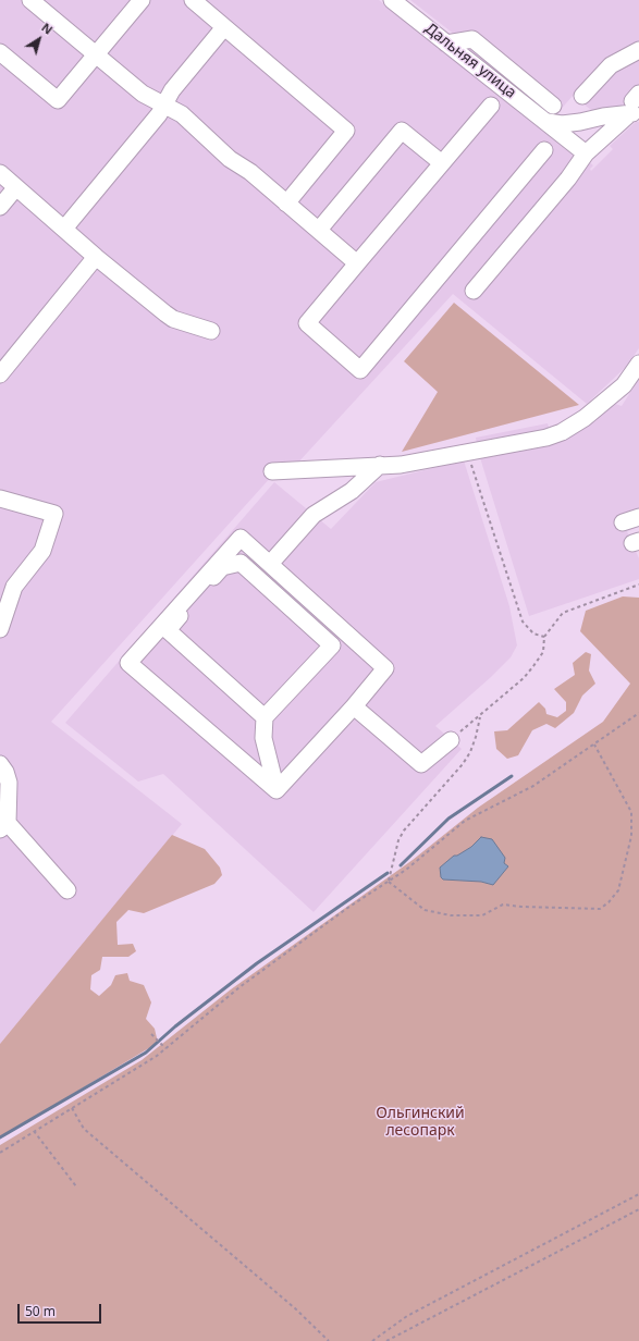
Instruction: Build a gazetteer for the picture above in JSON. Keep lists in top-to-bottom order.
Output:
{
  "streets": {
    "street": ["Дальняя улица"]
  },
  "parks": ["Ольгинский лесопарк"],
  "scale_bar": "50 m",
  "north": "top right"
}
